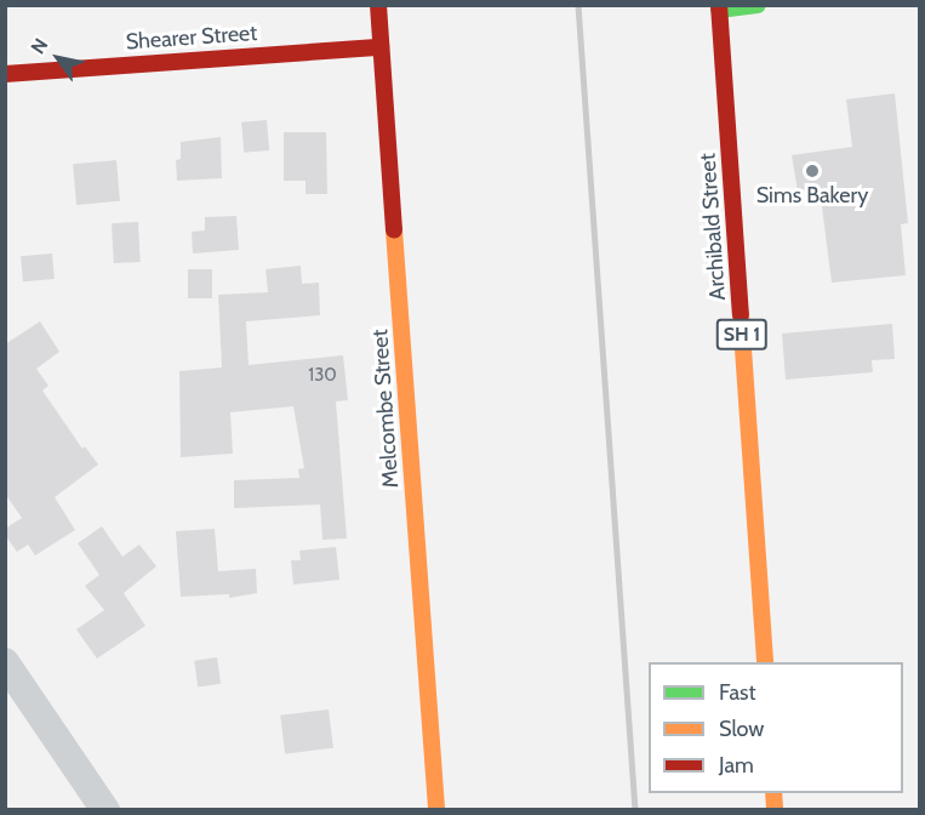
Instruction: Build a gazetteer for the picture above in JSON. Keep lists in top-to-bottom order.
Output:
{
  "streets": {
    "main road": [
      "Shearer Street",
      "Archibald Street",
      "SH 1",
      "Melcombe Street"
    ]
  },
  "crossings": [
    ["Shearer Street", "Melcombe Street"]
  ],
  "places": ["Sims Bakery"],
  "house_numbers": ["130"],
  "legend": ["Fast", "Slow", "Jam"],
  "north": "top left"
}
